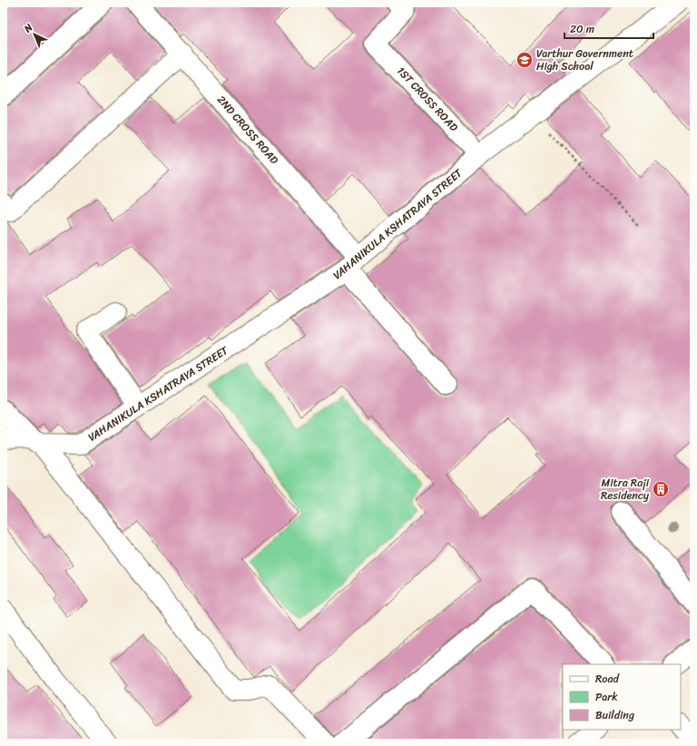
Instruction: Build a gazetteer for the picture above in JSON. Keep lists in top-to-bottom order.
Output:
{
  "streets": {
    "street": ["1ST CROSS ROAD", "2ND CROSS ROAD", "VAHANIKULA KSHATRAYA STREET"]
  },
  "crossings": [
    ["1ST CROSS ROAD", "VAHANIKULA KSHATRAYA STREET"],
    ["2ND CROSS ROAD", "VAHANIKULA KSHATRAYA STREET"]
  ],
  "places": {
    "school or university": ["Varthur Government High School"],
    "building": ["Mitra Raji Residency"]
  },
  "legend": ["Road", "Park", "Building"],
  "scale_bar": "20 m",
  "north": "top left"
}
